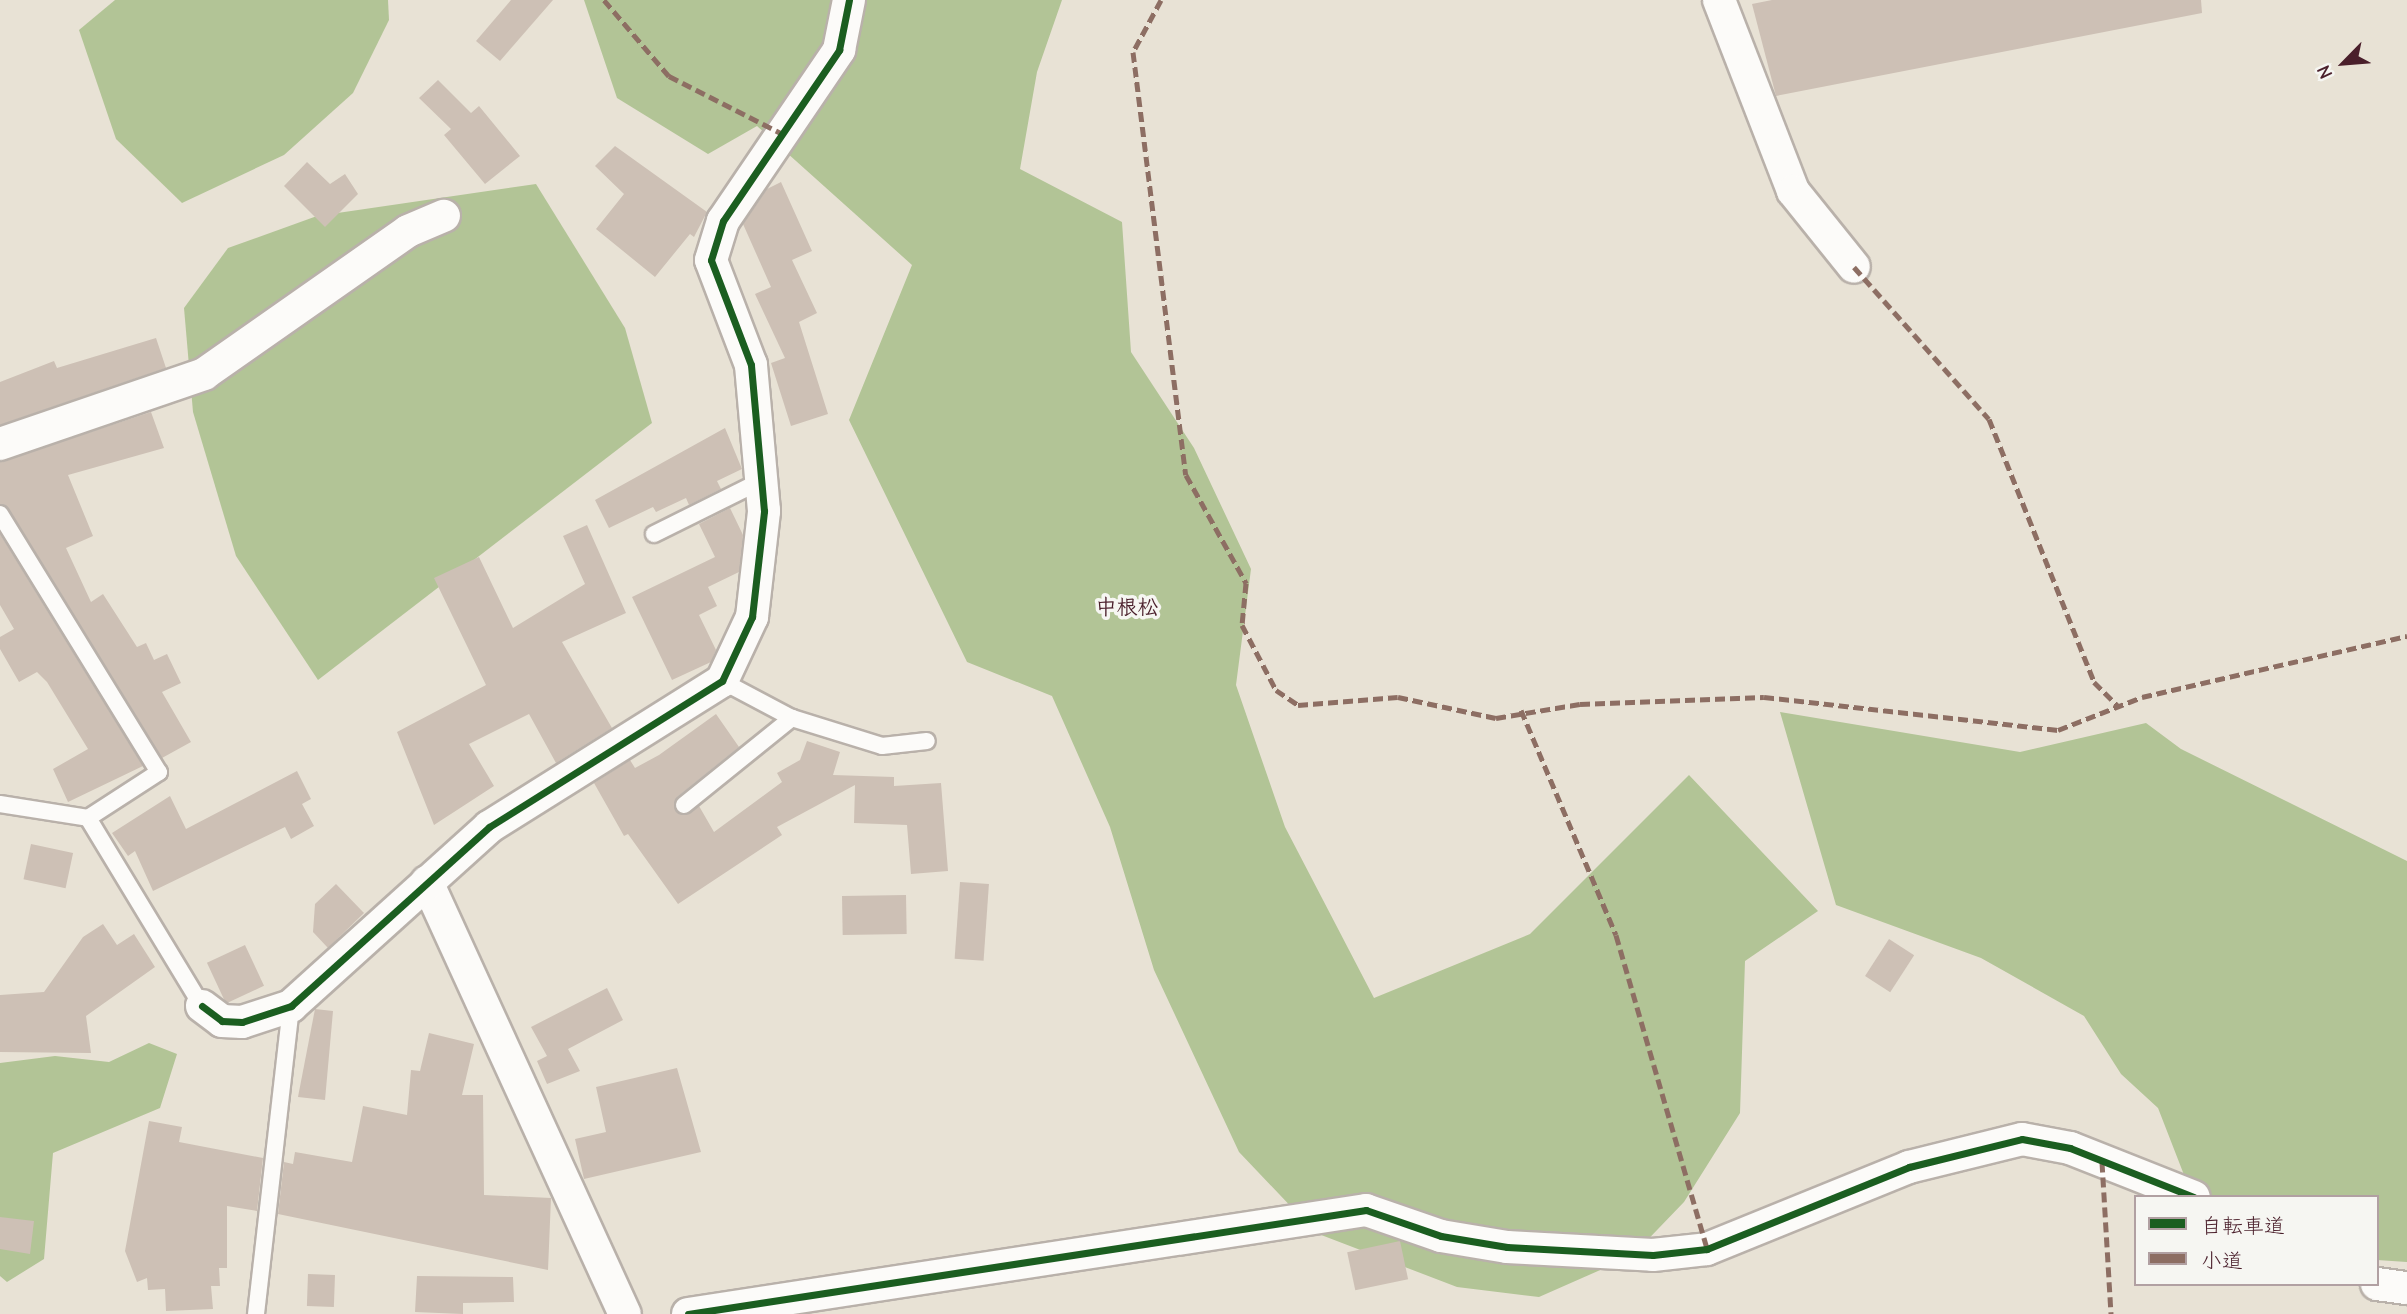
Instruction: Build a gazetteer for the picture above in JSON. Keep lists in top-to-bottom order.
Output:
{
  "districts": ["中根松"],
  "legend": ["自転車道", "小道"],
  "north": "bottom left"
}
